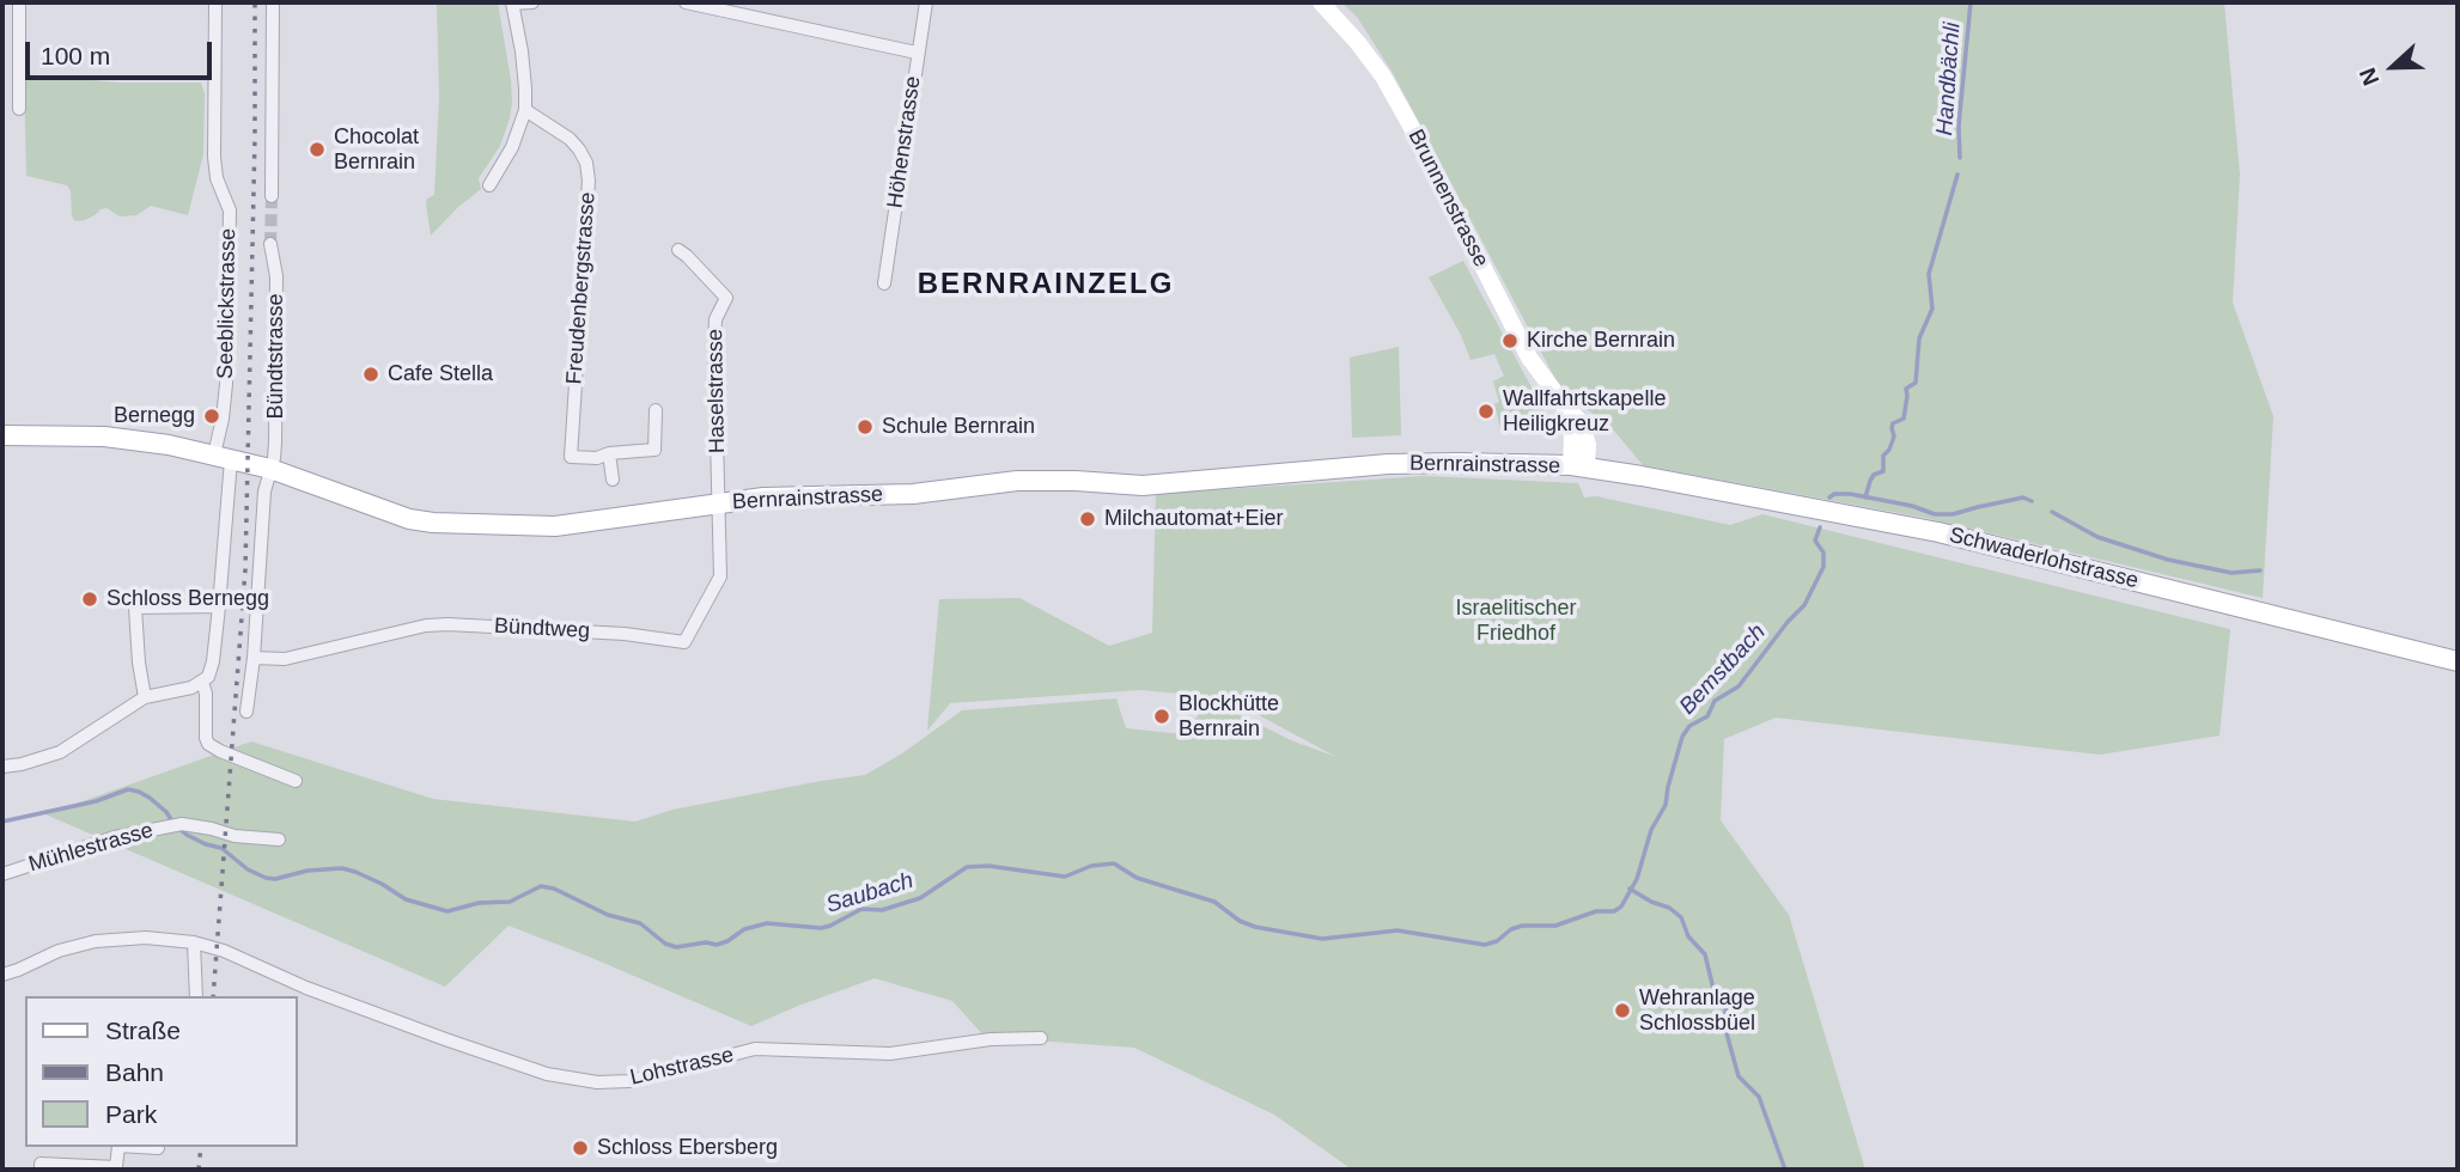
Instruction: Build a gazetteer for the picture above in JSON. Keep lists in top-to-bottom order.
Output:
{
  "streets": {
    "main road": ["Brunnenstrasse", "Bernrainstrasse", "Schwaderlohstrasse"],
    "street": [
      "Höhenstrasse",
      "Freudenbergstrasse",
      "Seeblickstrasse",
      "Bündtstrasse",
      "Haselstrasse",
      "Bündtweg",
      "Mühlestrasse",
      "Lohstrasse"
    ]
  },
  "crossings": [
    ["Brunnenstrasse", "Bernrainstrasse"],
    ["Seeblickstrasse", "Bernrainstrasse"],
    ["Bündtstrasse", "Bernrainstrasse"],
    ["Haselstrasse", "Bernrainstrasse"],
    ["Haselstrasse", "Bündtweg"],
    ["Bernrainstrasse", "Schwaderlohstrasse"],
    ["Bernrainstrasse", "Bündtweg"]
  ],
  "districts": ["BERNRAINZELG"],
  "water": ["Handbächli", "Bemstbach", "Saubach"],
  "parks": ["Israelitischer Friedhof"],
  "places": [
    "Chocolat Bernrain",
    "Kirche Bernrain",
    "Cafe Stella",
    "Wallfahrtskapelle Heiligkreuz",
    "Bernegg",
    "Schule Bernrain",
    "Milchautomat+Eier",
    "Schloss Bernegg",
    "Blockhütte Bernrain",
    "Wehranlage Schlossbüel",
    "Schloss Ebersberg"
  ],
  "legend": ["Straße", "Bahn", "Park"],
  "scale_bar": "100 m",
  "north": "left"
}
